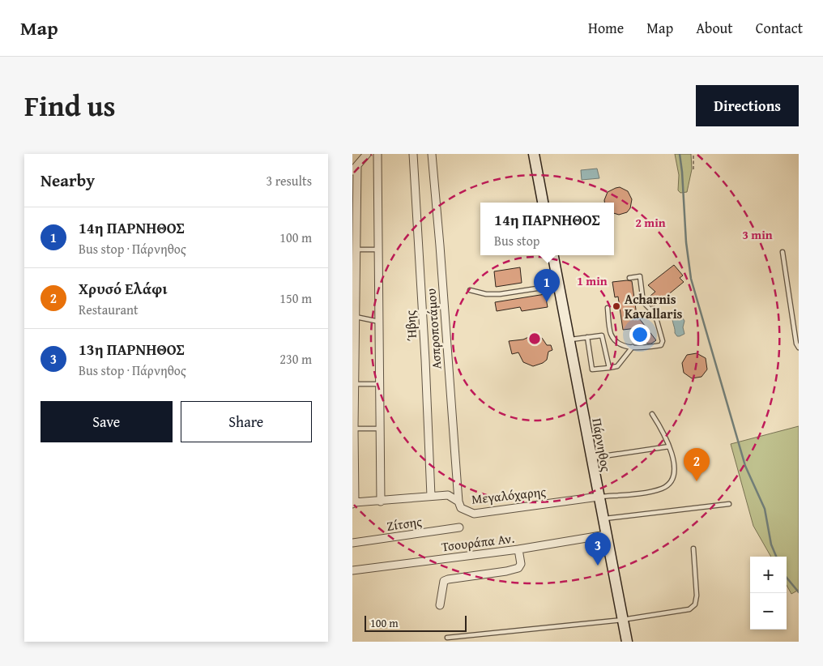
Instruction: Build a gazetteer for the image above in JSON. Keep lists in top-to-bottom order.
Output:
{
  "streets": {
    "main road": ["Πάρνηθος"],
    "street": [
      "Ήβης",
      "Ασπροποτάμου",
      "Μεγαλόχαρης",
      "Ζίτσης",
      "Τσουράπα Αν."
    ]
  },
  "crossings": [
    ["Ήβης", "Μεγαλόχαρης"],
    ["Ασπροποτάμου", "Μεγαλόχαρης"],
    ["Πάρνηθος", "Μεγαλόχαρης"],
    ["Πάρνηθος", "Τσουράπα Αν."]
  ],
  "places": ["Acharnis Kavallaris"],
  "scale_bar": "100 m",
  "page": {
    "header": "Map",
    "nav": [
      "Home",
      "Map",
      "About",
      "Contact"
    ],
    "title": "Find us",
    "buttons": [
      "Directions",
      ["Save", "Share"]
    ],
    "heading": ["Nearby", "3 results"],
    "popup": ["14η ΠΑΡΝΗΘΟΣ", "Bus stop"],
    "list": [
      {
        "mark": "1",
        "name": "14η ΠΑΡΝΗΘΟΣ",
        "note": "Bus stop · Πάρνηθος",
        "value": "100 m"
      },
      {
        "mark": "2",
        "name": "Χρυσό Ελάφι",
        "note": "Restaurant",
        "value": "150 m"
      },
      {
        "mark": "3",
        "name": "13η ΠΑΡΝΗΘΟΣ",
        "note": "Bus stop · Πάρνηθος",
        "value": "230 m"
      }
    ],
    "pins": ["1", "2", "3"],
    "map_buttons": ["+", "−"],
    "scale": "100 m"
  },
  "rings": ["2 min", "3 min", "1 min"]
}
